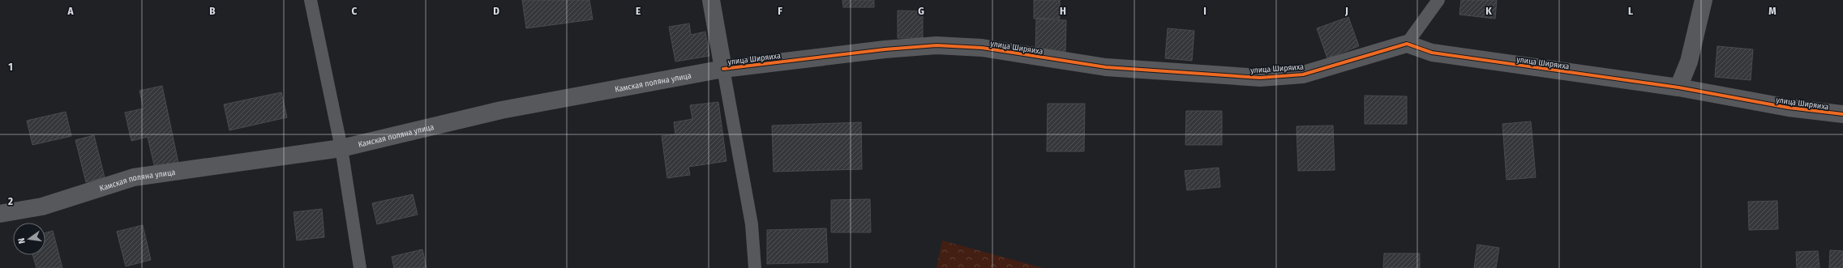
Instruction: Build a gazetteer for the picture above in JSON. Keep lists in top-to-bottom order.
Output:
{
  "streets": {
    "street": ["улица Ширяиха", "Камская поляна улица"]
  },
  "crossings": [
    ["улица Ширяиха", "Камская поляна улица"]
  ],
  "north": "left",
  "grid": {
    "columns": [
      "A",
      "B",
      "C",
      "D",
      "E",
      "F",
      "G",
      "H",
      "I",
      "J",
      "K",
      "L",
      "M"
    ],
    "rows": ["1", "2"]
  }
}
